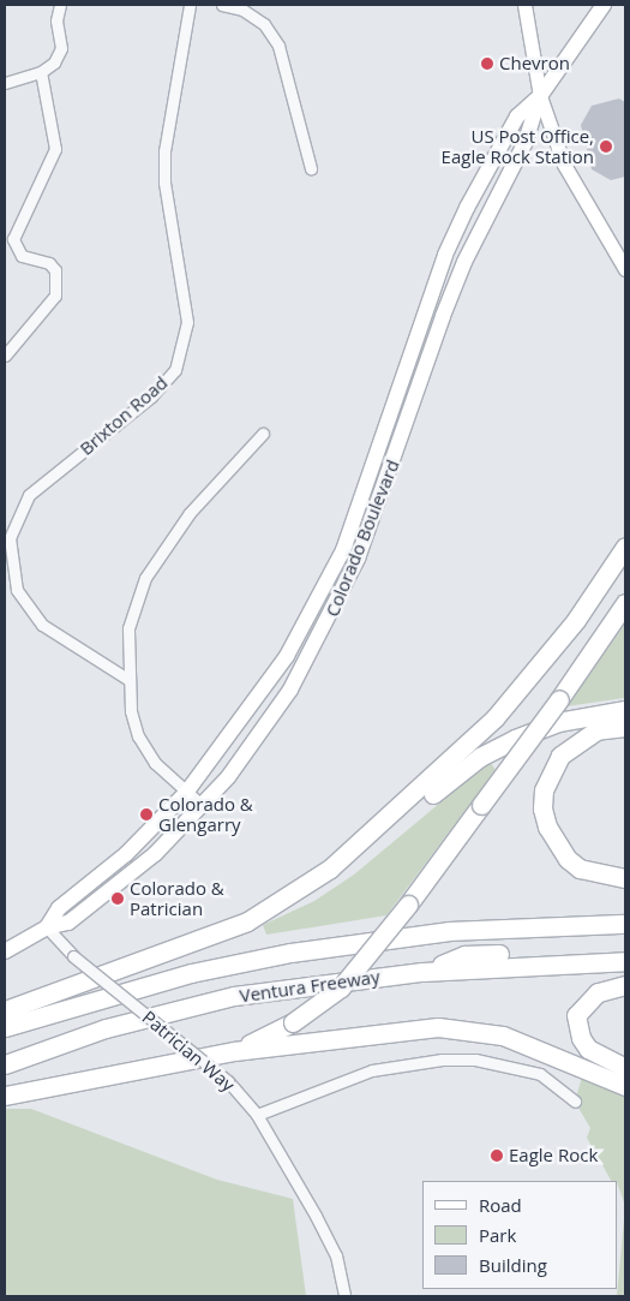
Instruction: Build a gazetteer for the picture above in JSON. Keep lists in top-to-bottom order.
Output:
{
  "streets": {
    "highway": ["Ventura Freeway"],
    "main road": ["Colorado Boulevard"],
    "street": ["Brixton Road", "Patrician Way"]
  },
  "crossings": [
    ["Colorado Boulevard", "Patrician Way"]
  ],
  "places": [
    "Chevron",
    "US Post Office, Eagle Rock Station",
    "Colorado & Glengarry",
    "Colorado & Patrician",
    "Eagle Rock"
  ],
  "legend": ["Road", "Park", "Building"]
}
